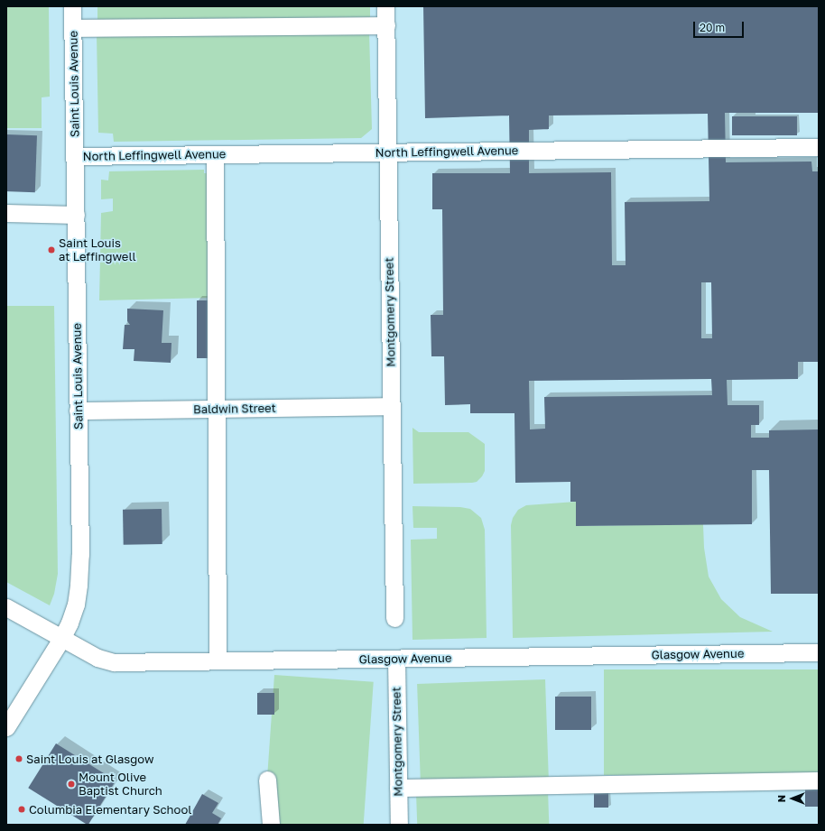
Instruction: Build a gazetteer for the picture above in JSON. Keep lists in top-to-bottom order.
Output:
{
  "streets": {
    "street": [
      "Saint Louis Avenue",
      "North Leffingwell Avenue",
      "Montgomery Street",
      "Baldwin Street",
      "Glasgow Avenue"
    ]
  },
  "crossings": [
    ["Saint Louis Avenue", "North Leffingwell Avenue"],
    ["Saint Louis Avenue", "Baldwin Street"],
    ["Saint Louis Avenue", "Glasgow Avenue"],
    ["North Leffingwell Avenue", "Montgomery Street"],
    ["Montgomery Street", "Baldwin Street"],
    ["Montgomery Street", "Glasgow Avenue"]
  ],
  "places": [
    "Saint Louis at Leffingwell",
    "Saint Louis at Glasgow",
    "Mount Olive Baptist Church",
    "Columbia Elementary School"
  ],
  "scale_bar": "20 m",
  "north": "left"
}
